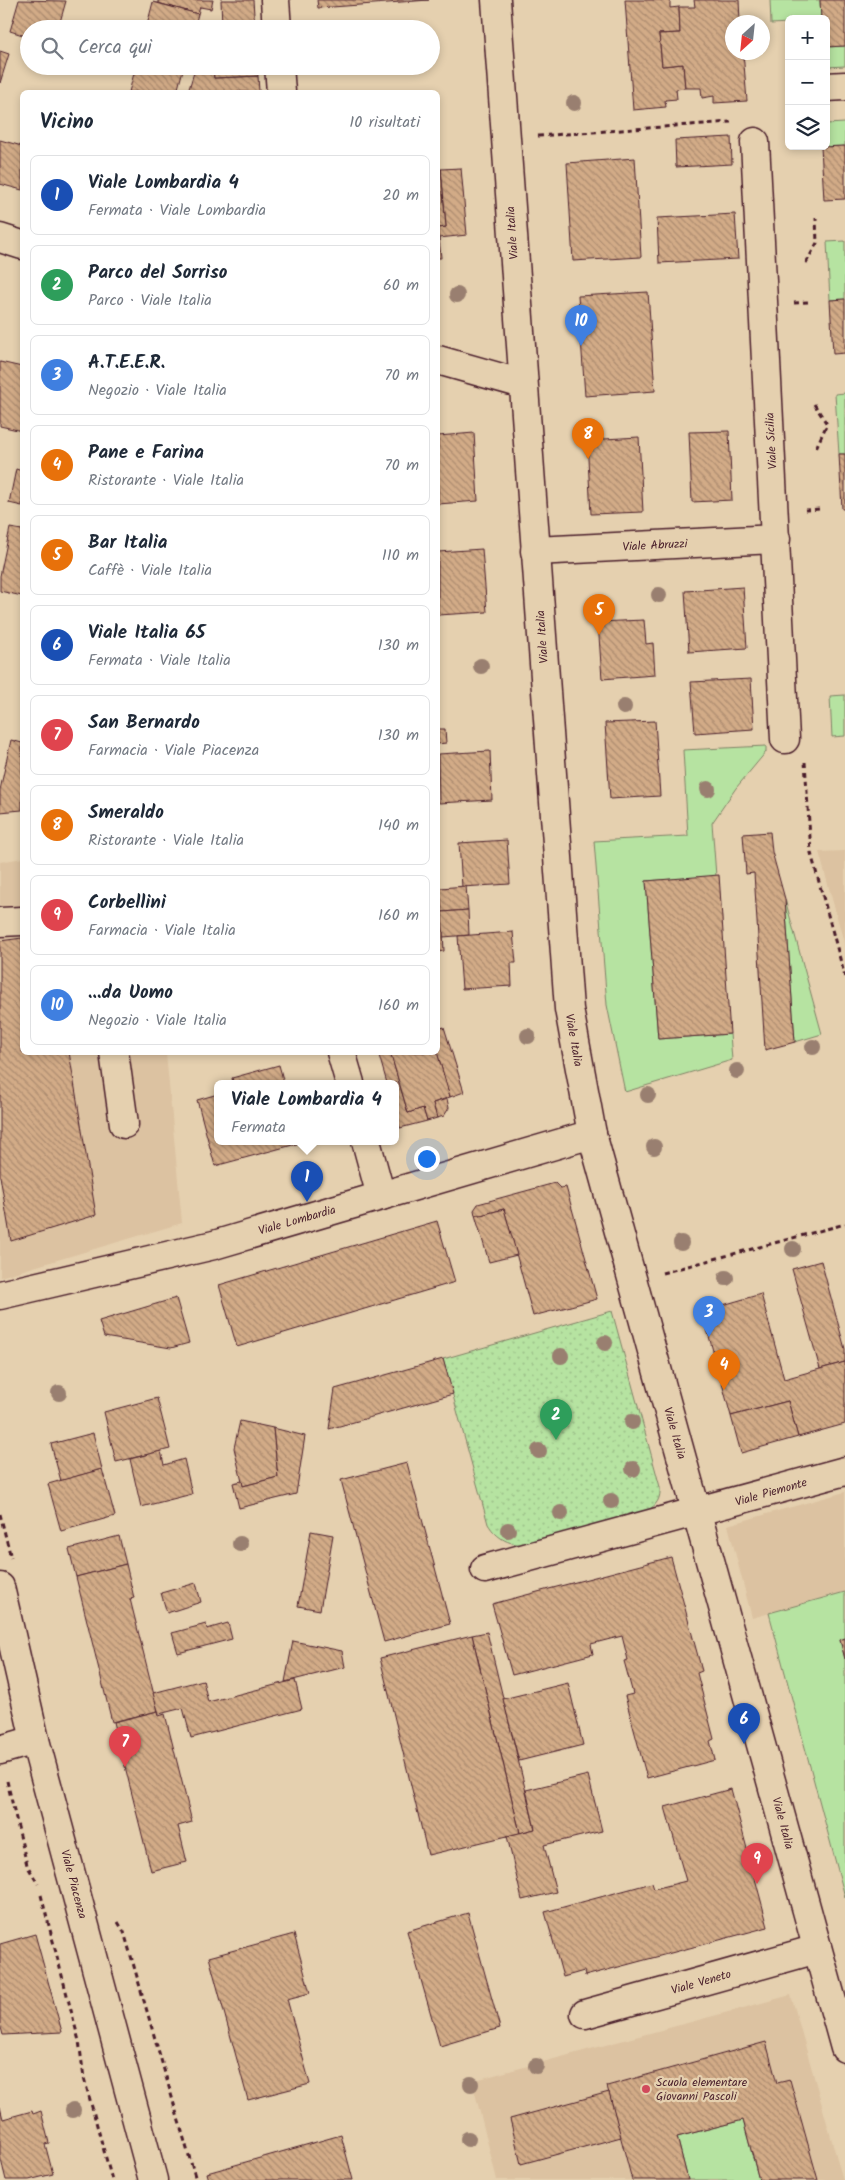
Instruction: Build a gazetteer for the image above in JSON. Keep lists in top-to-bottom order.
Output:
{
  "streets": {
    "street": [
      "Viale Italia",
      "Viale Sicilia",
      "Viale Abruzzi",
      "Viale Lombardia",
      "Viale Piemonte",
      "Viale Piacenza",
      "Viale Veneto"
    ]
  },
  "crossings": [
    ["Viale Italia", "Viale Abruzzi"],
    ["Viale Italia", "Viale Lombardia"],
    ["Viale Italia", "Viale Piemonte"],
    ["Viale Italia", "Viale Veneto"],
    ["Viale Sicilia", "Viale Abruzzi"]
  ],
  "places": ["Scuola elementare Giovanni Pascoli"],
  "north": "bottom left",
  "page": {
    "map_buttons": ["+", "−"],
    "search": "Cerca qui",
    "heading": ["Vicino", "10 risultati"],
    "list": [
      {
        "mark": "1",
        "name": "Viale Lombardia 4",
        "note": "Fermata · Viale Lombardia",
        "value": "20 m"
      },
      {
        "mark": "2",
        "name": "Parco del Sorriso",
        "note": "Parco · Viale Italia",
        "value": "60 m"
      },
      {
        "mark": "3",
        "name": "A.T.E.E.R.",
        "note": "Negozio · Viale Italia",
        "value": "70 m"
      },
      {
        "mark": "4",
        "name": "Pane e Farina",
        "note": "Ristorante · Viale Italia",
        "value": "70 m"
      },
      {
        "mark": "5",
        "name": "Bar Italia",
        "note": "Caffè · Viale Italia",
        "value": "110 m"
      },
      {
        "mark": "6",
        "name": "Viale Italia 65",
        "note": "Fermata · Viale Italia",
        "value": "130 m"
      },
      {
        "mark": "7",
        "name": "San Bernardo",
        "note": "Farmacia · Viale Piacenza",
        "value": "130 m"
      },
      {
        "mark": "8",
        "name": "Smeraldo",
        "note": "Ristorante · Viale Italia",
        "value": "140 m"
      },
      {
        "mark": "9",
        "name": "Corbellini",
        "note": "Farmacia · Viale Italia",
        "value": "160 m"
      },
      {
        "mark": "10",
        "name": "...da Uomo",
        "note": "Negozio · Viale Italia",
        "value": "160 m"
      }
    ],
    "pins": [
      "10",
      "8",
      "5",
      "1",
      "3",
      "4",
      "2",
      "6",
      "7",
      "9"
    ],
    "popup": ["Viale Lombardia 4", "Fermata"]
  }
}
